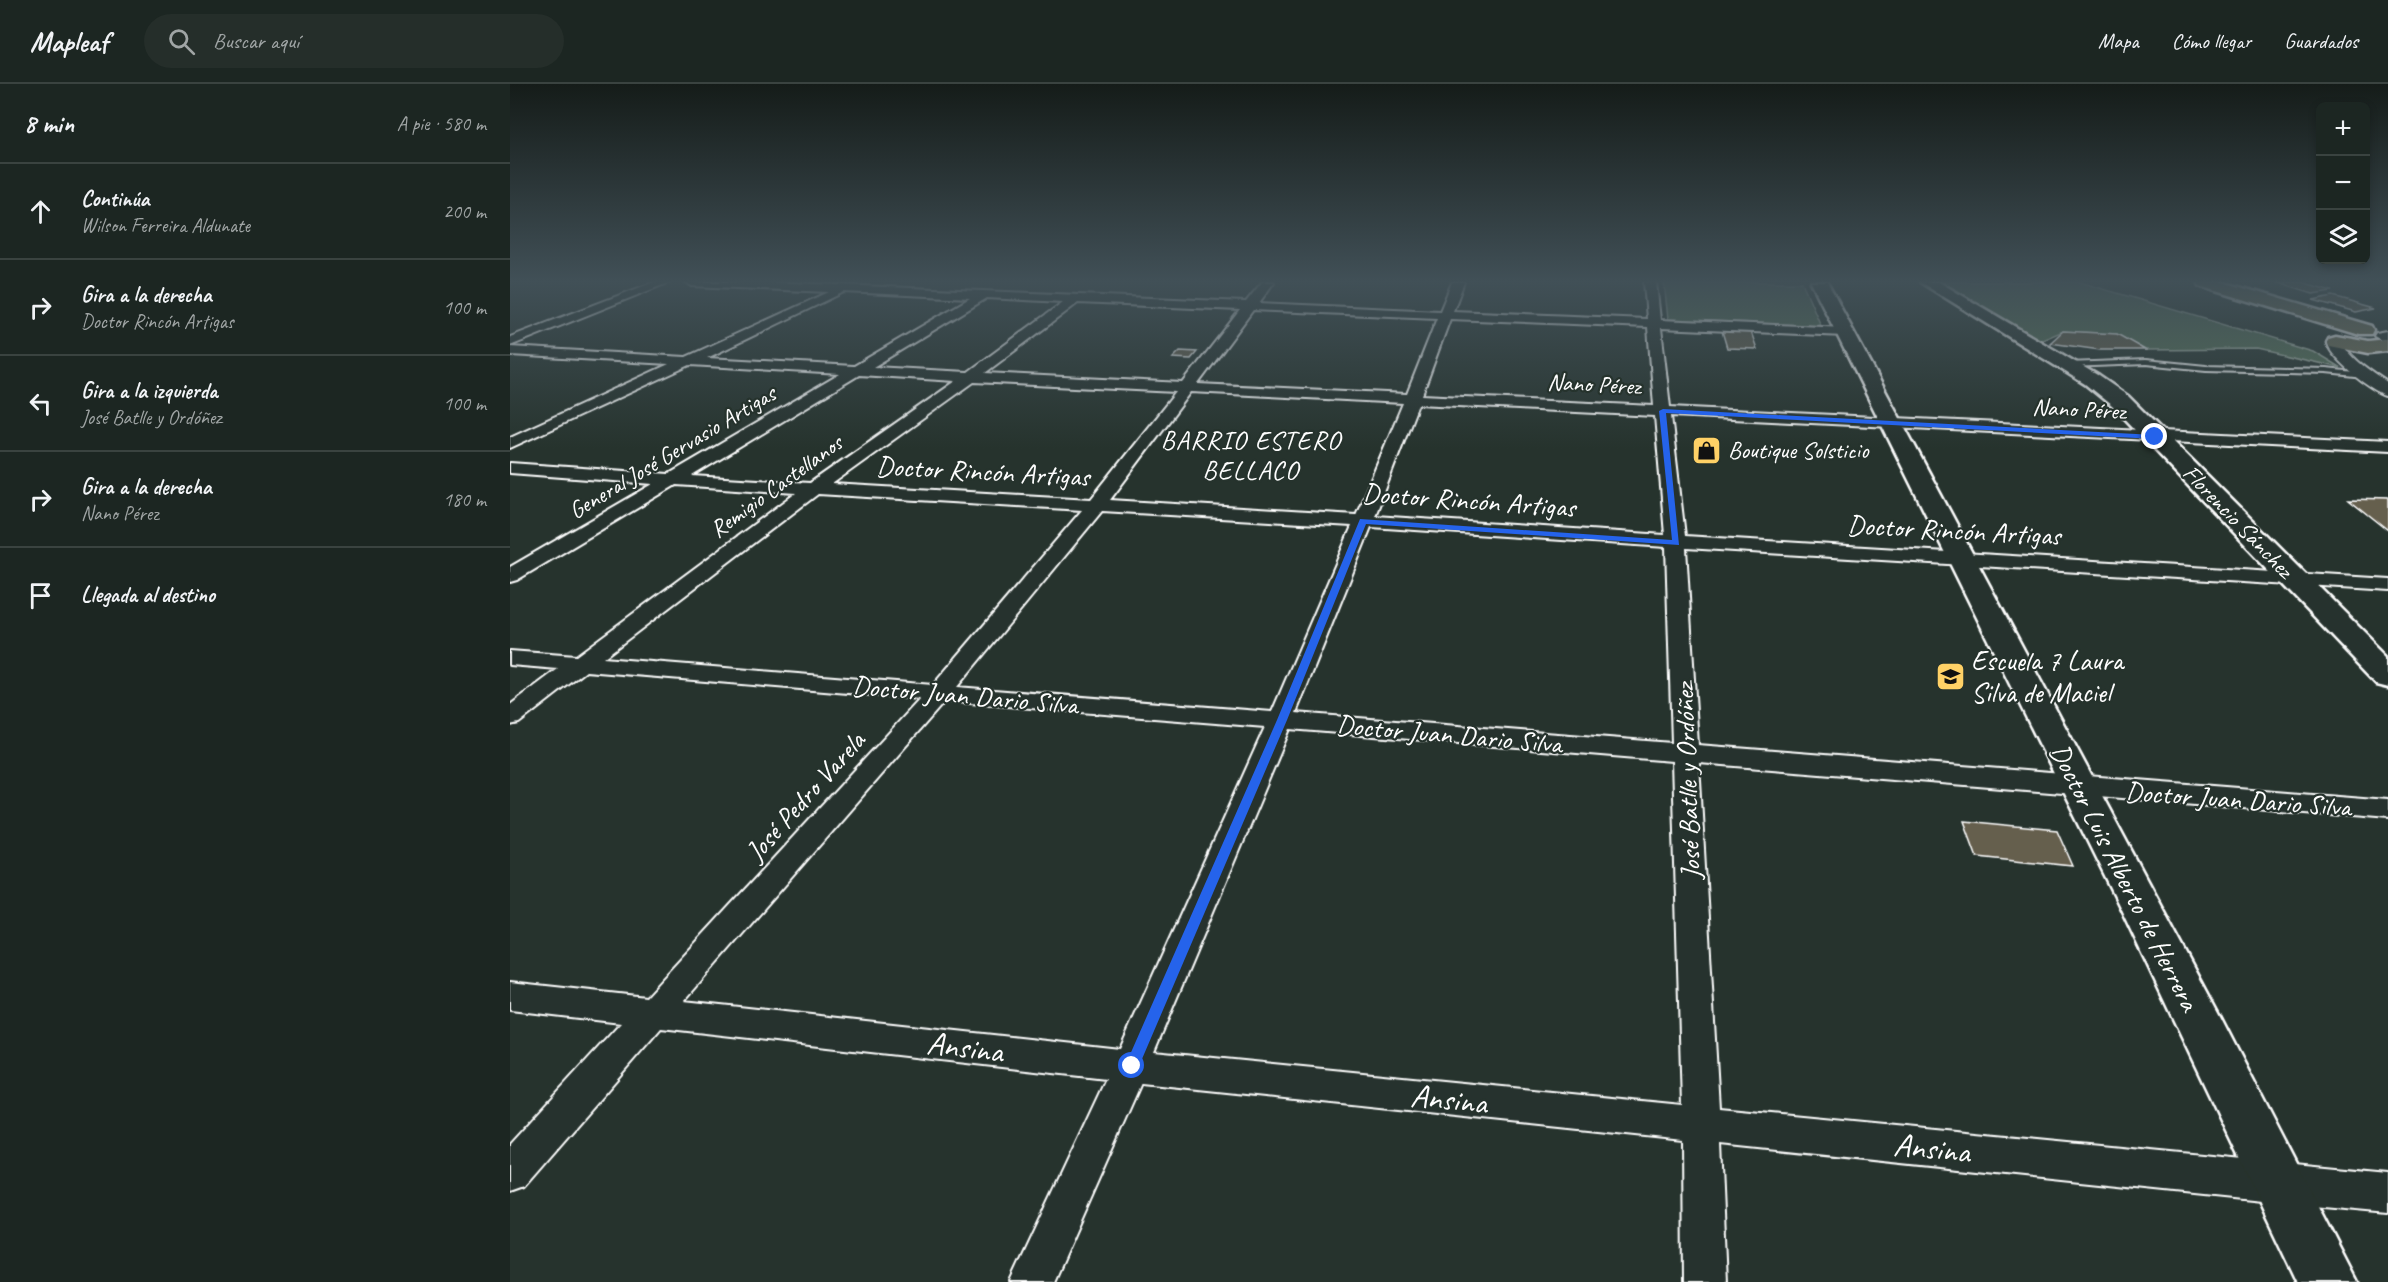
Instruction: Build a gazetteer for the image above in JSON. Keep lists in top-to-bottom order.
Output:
{
  "streets": {
    "street": [
      "Nano Pérez",
      "General José Gervasio Artigas",
      "Doctor Rincón Artigas",
      "Remigio Castellanos",
      "Florencio Sánchez",
      "Doctor Juan Dario Silva",
      "José Batlle y Ordóñez",
      "José Pedro Varela",
      "Doctor Luis Alberto de Herrera",
      "Ansina"
    ]
  },
  "crossings": [
    ["Nano Pérez", "General José Gervasio Artigas"],
    ["Nano Pérez", "Remigio Castellanos"],
    ["Nano Pérez", "Florencio Sánchez"],
    ["Nano Pérez", "José Batlle y Ordóñez"],
    ["Nano Pérez", "José Pedro Varela"],
    ["Nano Pérez", "Doctor Luis Alberto de Herrera"],
    ["General José Gervasio Artigas", "Doctor Rincón Artigas"],
    ["Doctor Rincón Artigas", "Remigio Castellanos"],
    ["Doctor Rincón Artigas", "Florencio Sánchez"],
    ["Doctor Rincón Artigas", "José Batlle y Ordóñez"],
    ["Doctor Rincón Artigas", "José Pedro Varela"],
    ["Doctor Rincón Artigas", "Doctor Luis Alberto de Herrera"],
    ["Remigio Castellanos", "Doctor Juan Dario Silva"],
    ["Doctor Juan Dario Silva", "José Batlle y Ordóñez"],
    ["Doctor Juan Dario Silva", "José Pedro Varela"],
    ["Doctor Juan Dario Silva", "Doctor Luis Alberto de Herrera"],
    ["José Batlle y Ordóñez", "Ansina"],
    ["José Pedro Varela", "Ansina"],
    ["Doctor Luis Alberto de Herrera", "Ansina"]
  ],
  "districts": ["BARRIO ESTERO BELLACO"],
  "places": {
    "shop": ["Boutique Solsticio"],
    "school or university": ["Escuela 7 Laura Silva de Maciel"]
  },
  "page": {
    "header": "Mapleaf",
    "search": "Buscar aquí",
    "nav": ["Mapa", "Cómo llegar", "Guardados"],
    "heading": ["8 min", "A pie · 580 m"],
    "map_buttons": ["+", "−"],
    "list": [
      ["Continúa", "Wilson Ferreira Aldunate", "200 m"],
      ["Gira a la derecha", "Doctor Rincón Artigas", "100 m"],
      ["Gira a la izquierda", "José Batlle y Ordóñez", "100 m"],
      ["Gira a la derecha", "Nano Pérez", "180 m"],
      "Llegada al destino"
    ]
  }
}
